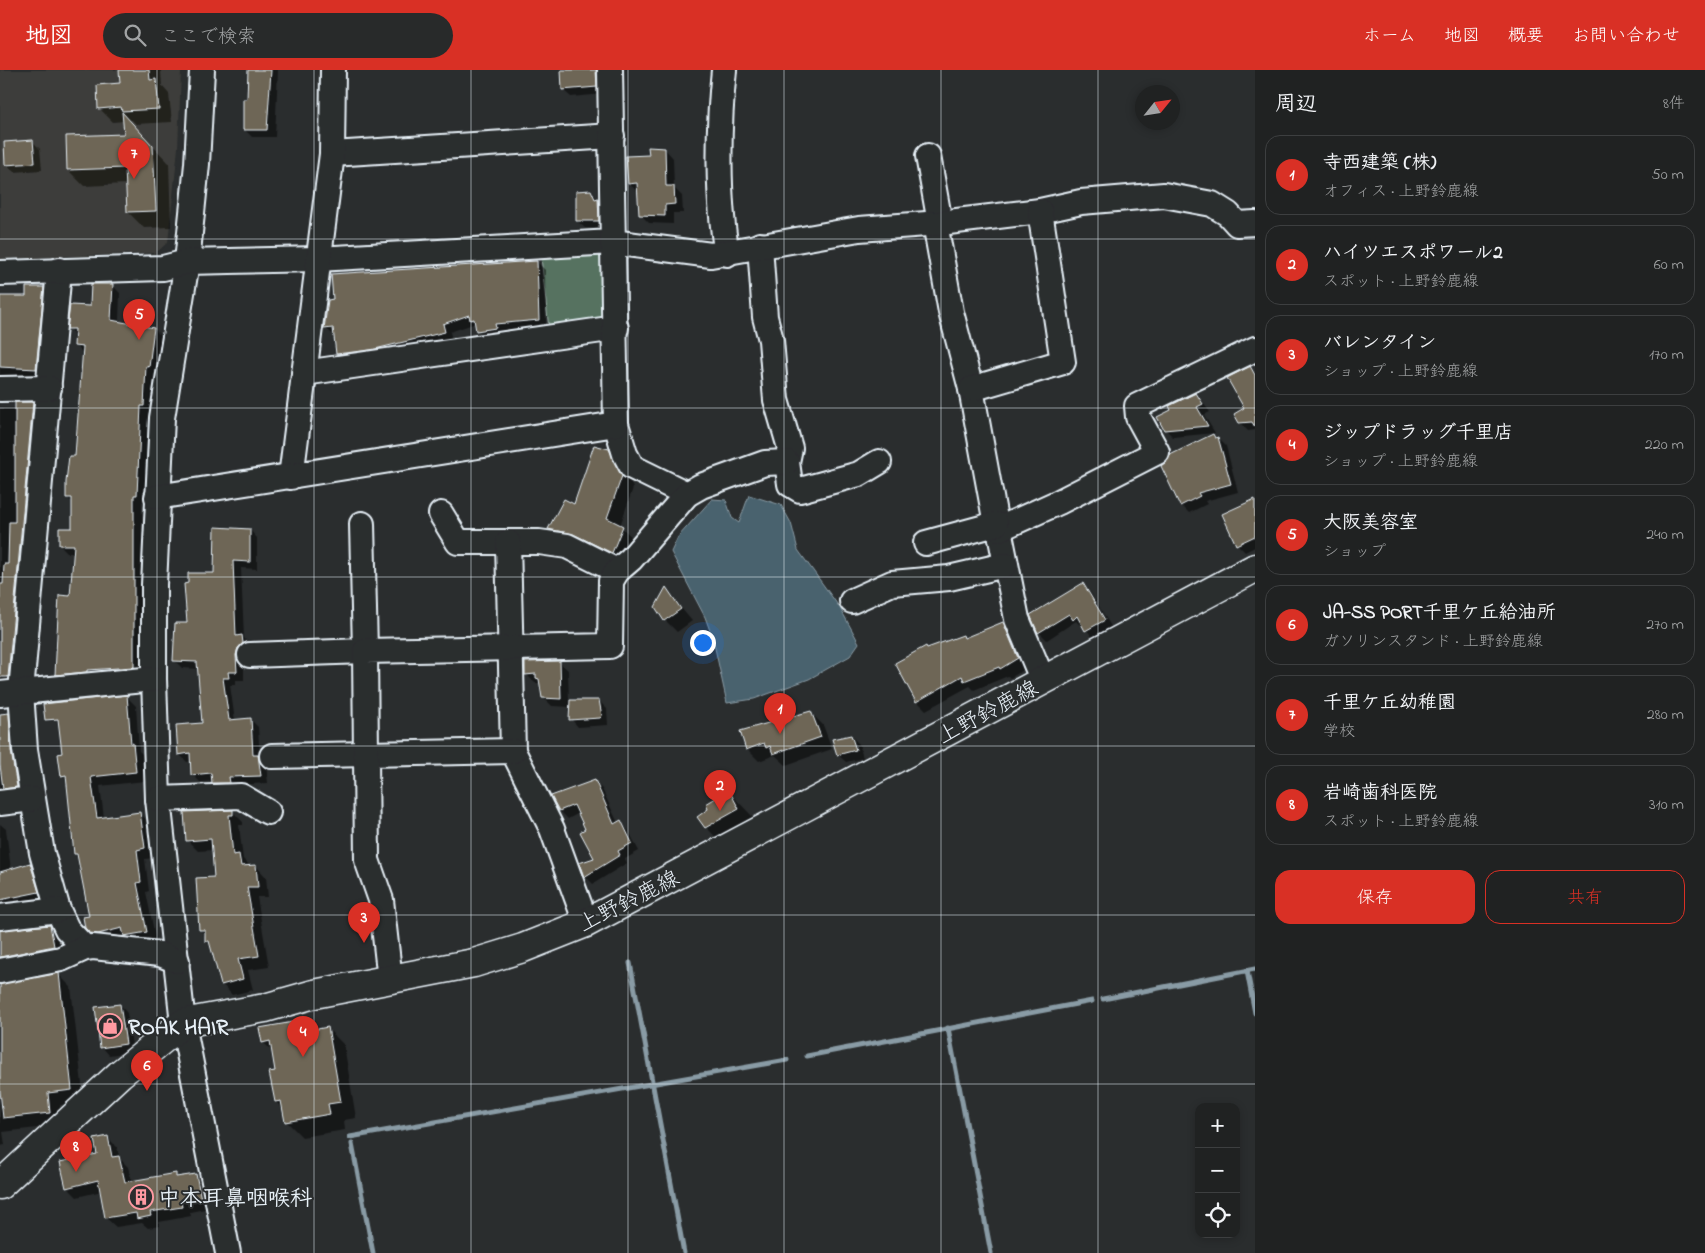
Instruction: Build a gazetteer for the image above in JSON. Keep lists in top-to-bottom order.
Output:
{
  "streets": {
    "main road": ["上野鈴鹿線"]
  },
  "places": {
    "shop": ["ROAK HAIR"],
    "building": ["中本耳鼻咽喉科"]
  },
  "north": "top right",
  "page": {
    "header": "地図",
    "search": "ここで検索",
    "nav": [
      "ホーム",
      "地図",
      "概要",
      "お問い合わせ"
    ],
    "heading": ["周辺", "8件"],
    "list": [
      {
        "mark": "1",
        "name": "寺西建築 (株)",
        "note": "オフィス · 上野鈴鹿線",
        "value": "50 m"
      },
      {
        "mark": "2",
        "name": "ハイツエスポワール2",
        "note": "スポット · 上野鈴鹿線",
        "value": "60 m"
      },
      {
        "mark": "3",
        "name": "バレンタイン",
        "note": "ショップ · 上野鈴鹿線",
        "value": "170 m"
      },
      {
        "mark": "4",
        "name": "ジップドラッグ千里店",
        "note": "ショップ · 上野鈴鹿線",
        "value": "220 m"
      },
      {
        "mark": "5",
        "name": "大阪美容室",
        "note": "ショップ",
        "value": "240 m"
      },
      {
        "mark": "6",
        "name": "JA-SS PORT千里ケ丘給油所",
        "note": "ガソリンスタンド · 上野鈴鹿線",
        "value": "270 m"
      },
      {
        "mark": "7",
        "name": "千里ケ丘幼稚園",
        "note": "学校",
        "value": "280 m"
      },
      {
        "mark": "8",
        "name": "岩崎歯科医院",
        "note": "スポット · 上野鈴鹿線",
        "value": "310 m"
      }
    ],
    "pins": [
      "7",
      "5",
      "1",
      "2",
      "3",
      "4",
      "6",
      "8"
    ],
    "buttons": ["保存", "共有"],
    "map_buttons": ["+", "−"]
  }
}
